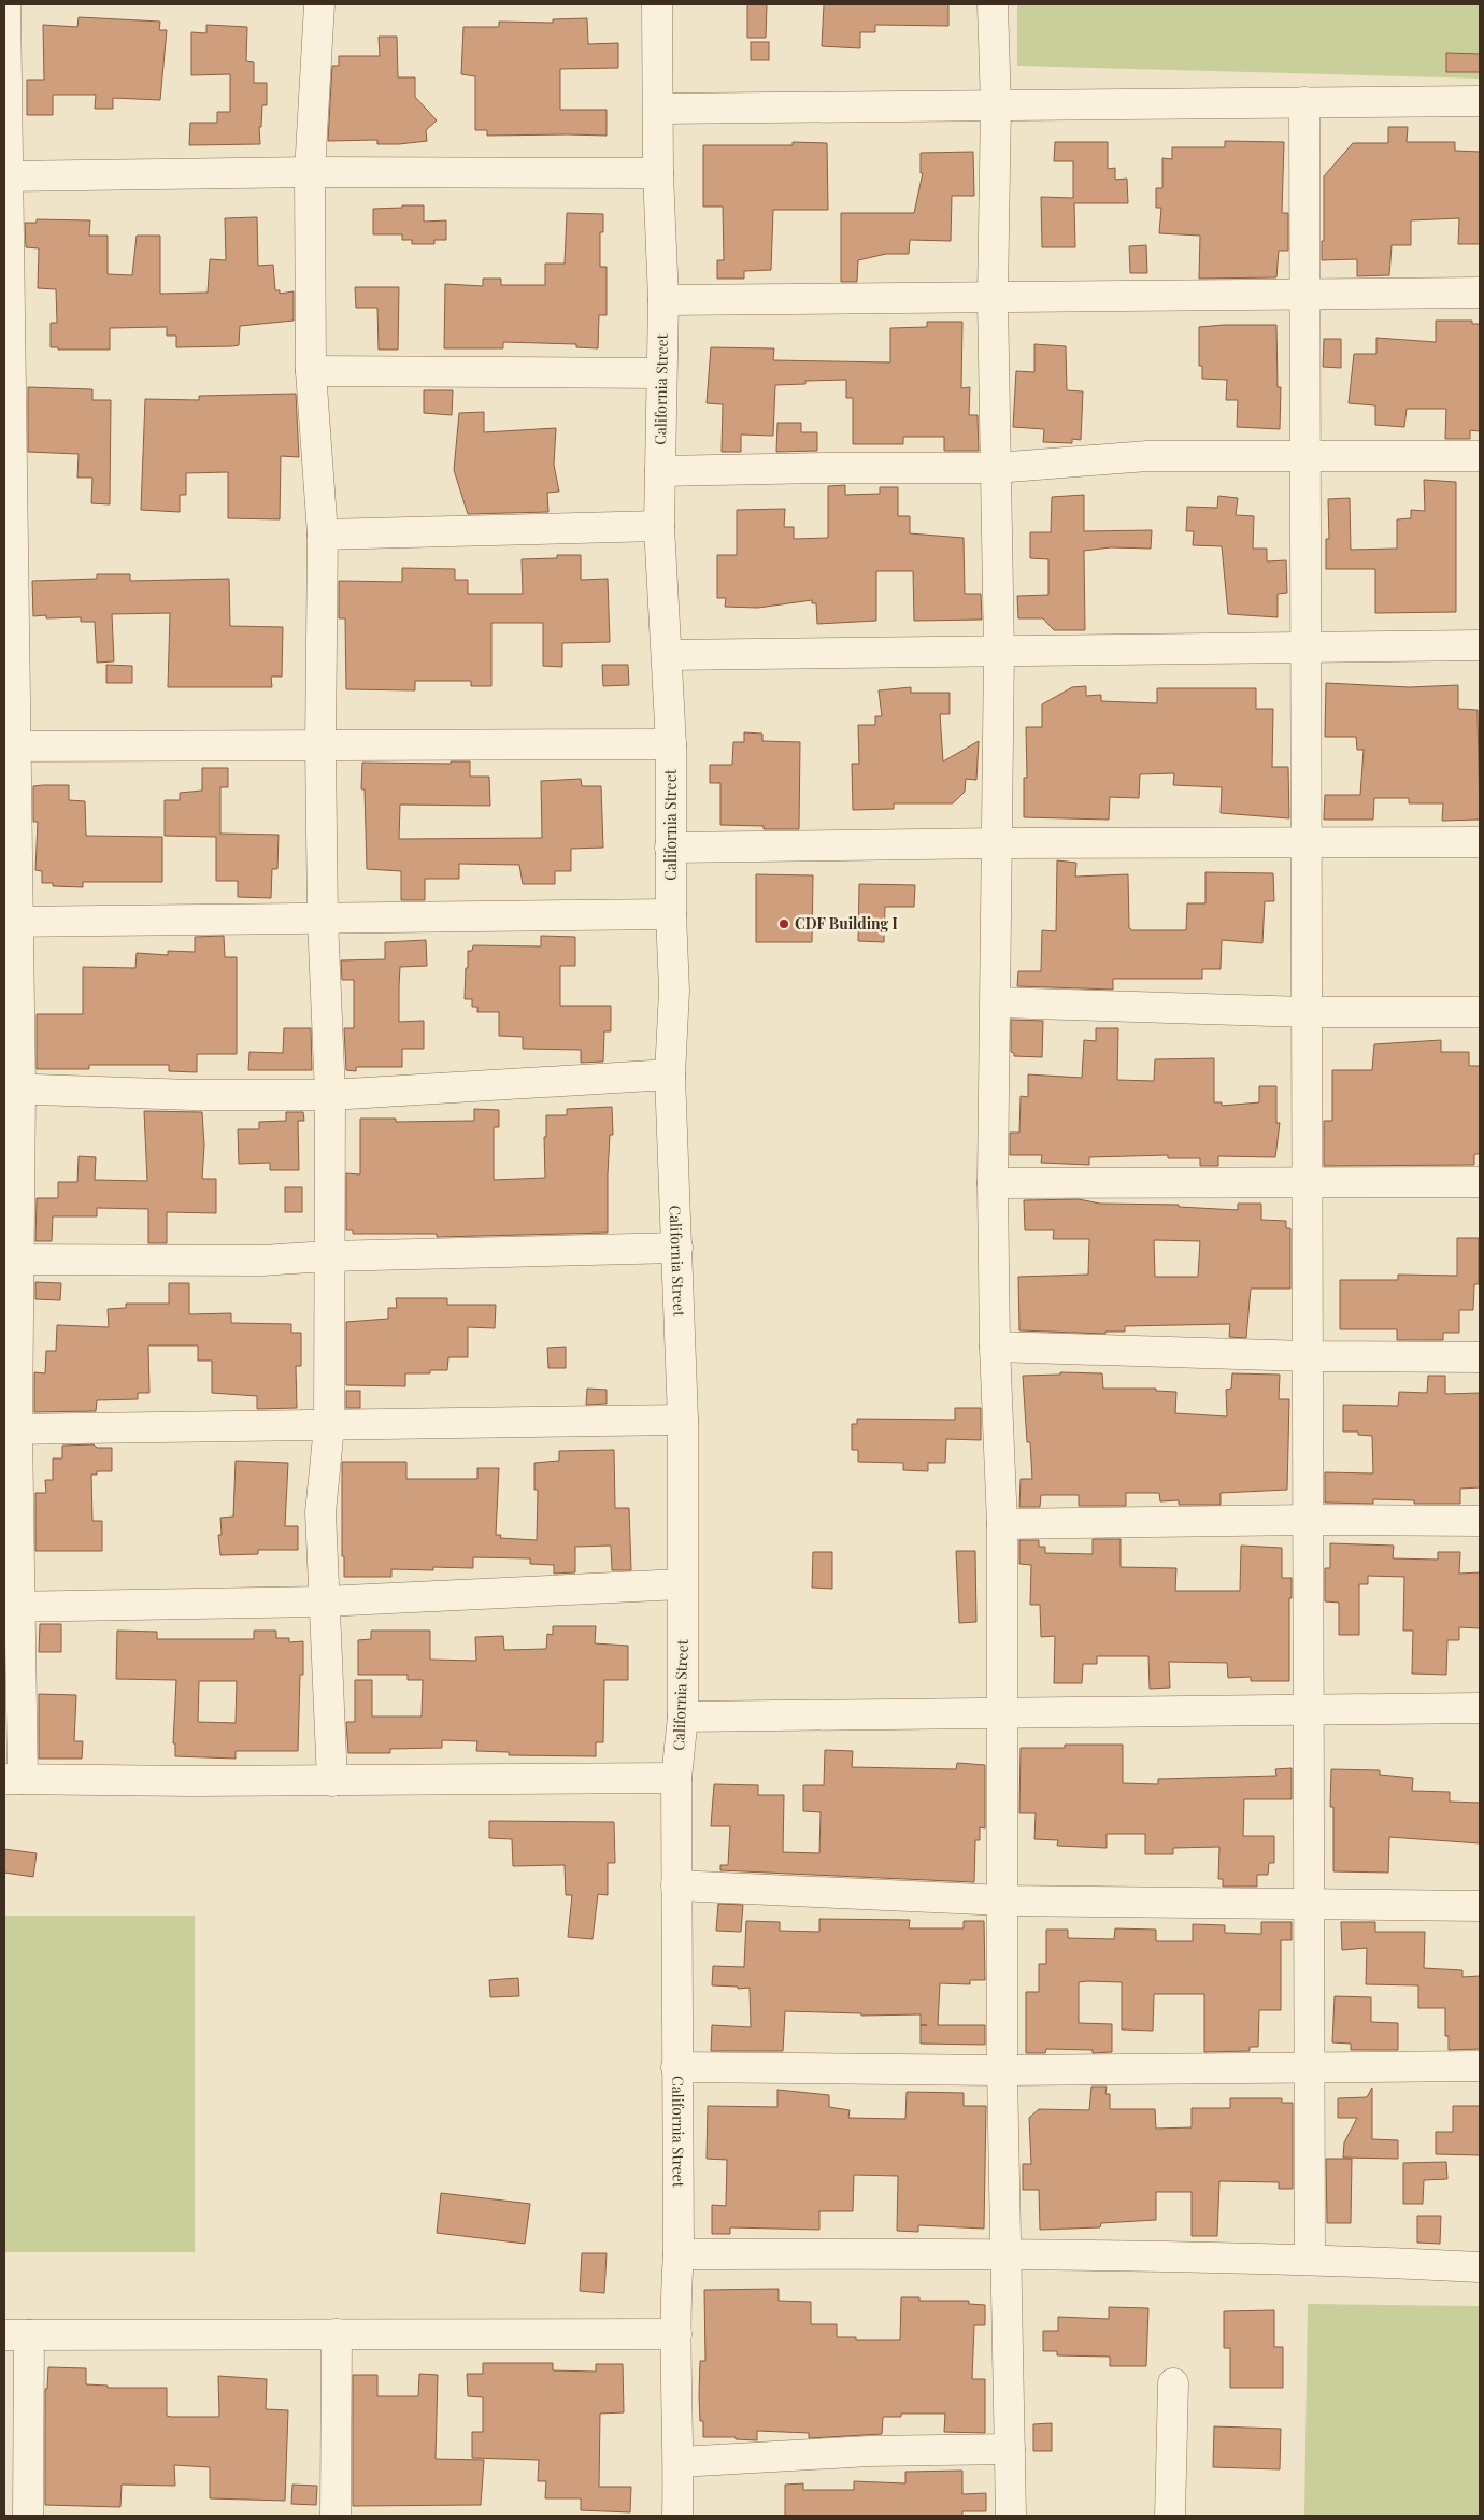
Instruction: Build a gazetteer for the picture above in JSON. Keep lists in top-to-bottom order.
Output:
{
  "streets": {
    "street": ["California Street"]
  },
  "places": ["CDF Building I"]
}
